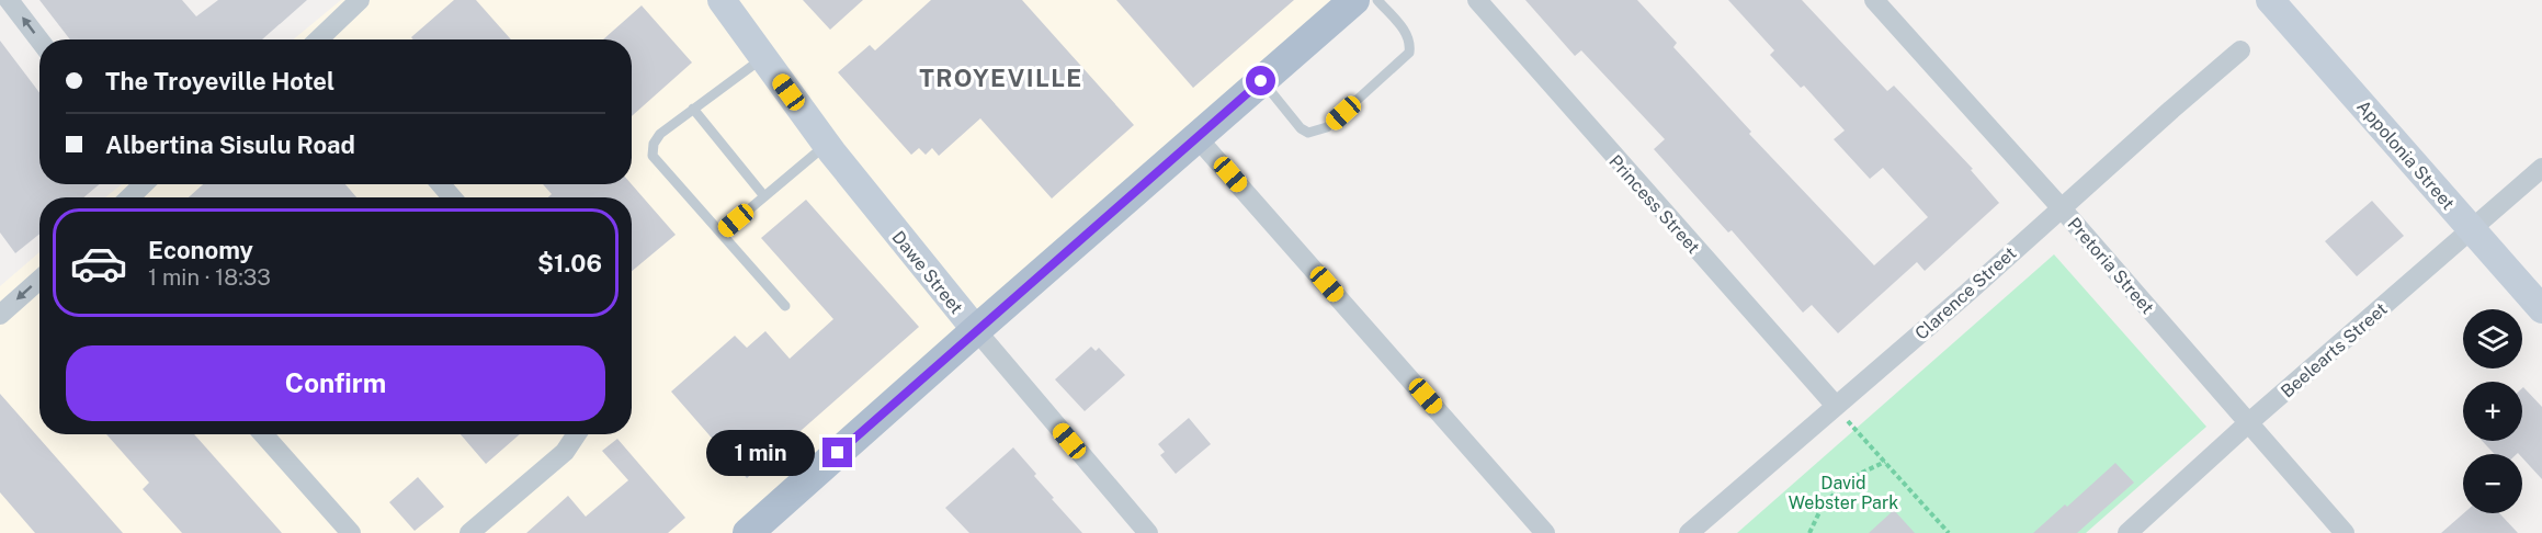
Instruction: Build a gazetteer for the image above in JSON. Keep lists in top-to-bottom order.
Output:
{
  "streets": {
    "street": [
      "Appolonia Street",
      "Princess Street",
      "Pretoria Street",
      "Dawe Street",
      "Clarence Street",
      "Beelearts Street"
    ]
  },
  "crossings": [
    ["Appolonia Street", "Beelearts Street"],
    ["Princess Street", "Clarence Street"],
    ["Pretoria Street", "Clarence Street"],
    ["Pretoria Street", "Beelearts Street"]
  ],
  "districts": ["TROYEVILLE"],
  "parks": ["David Webster Park"],
  "page": {
    "banner": ["The Troyeville Hotel", "Albertina Sisulu Road"],
    "list": [
      {
        "name": "Economy",
        "note": "1 min · 18:33",
        "value": "$1.06"
      }
    ],
    "map_buttons": ["+", "−"],
    "buttons": "Confirm",
    "bubble": "1 min"
  }
}
